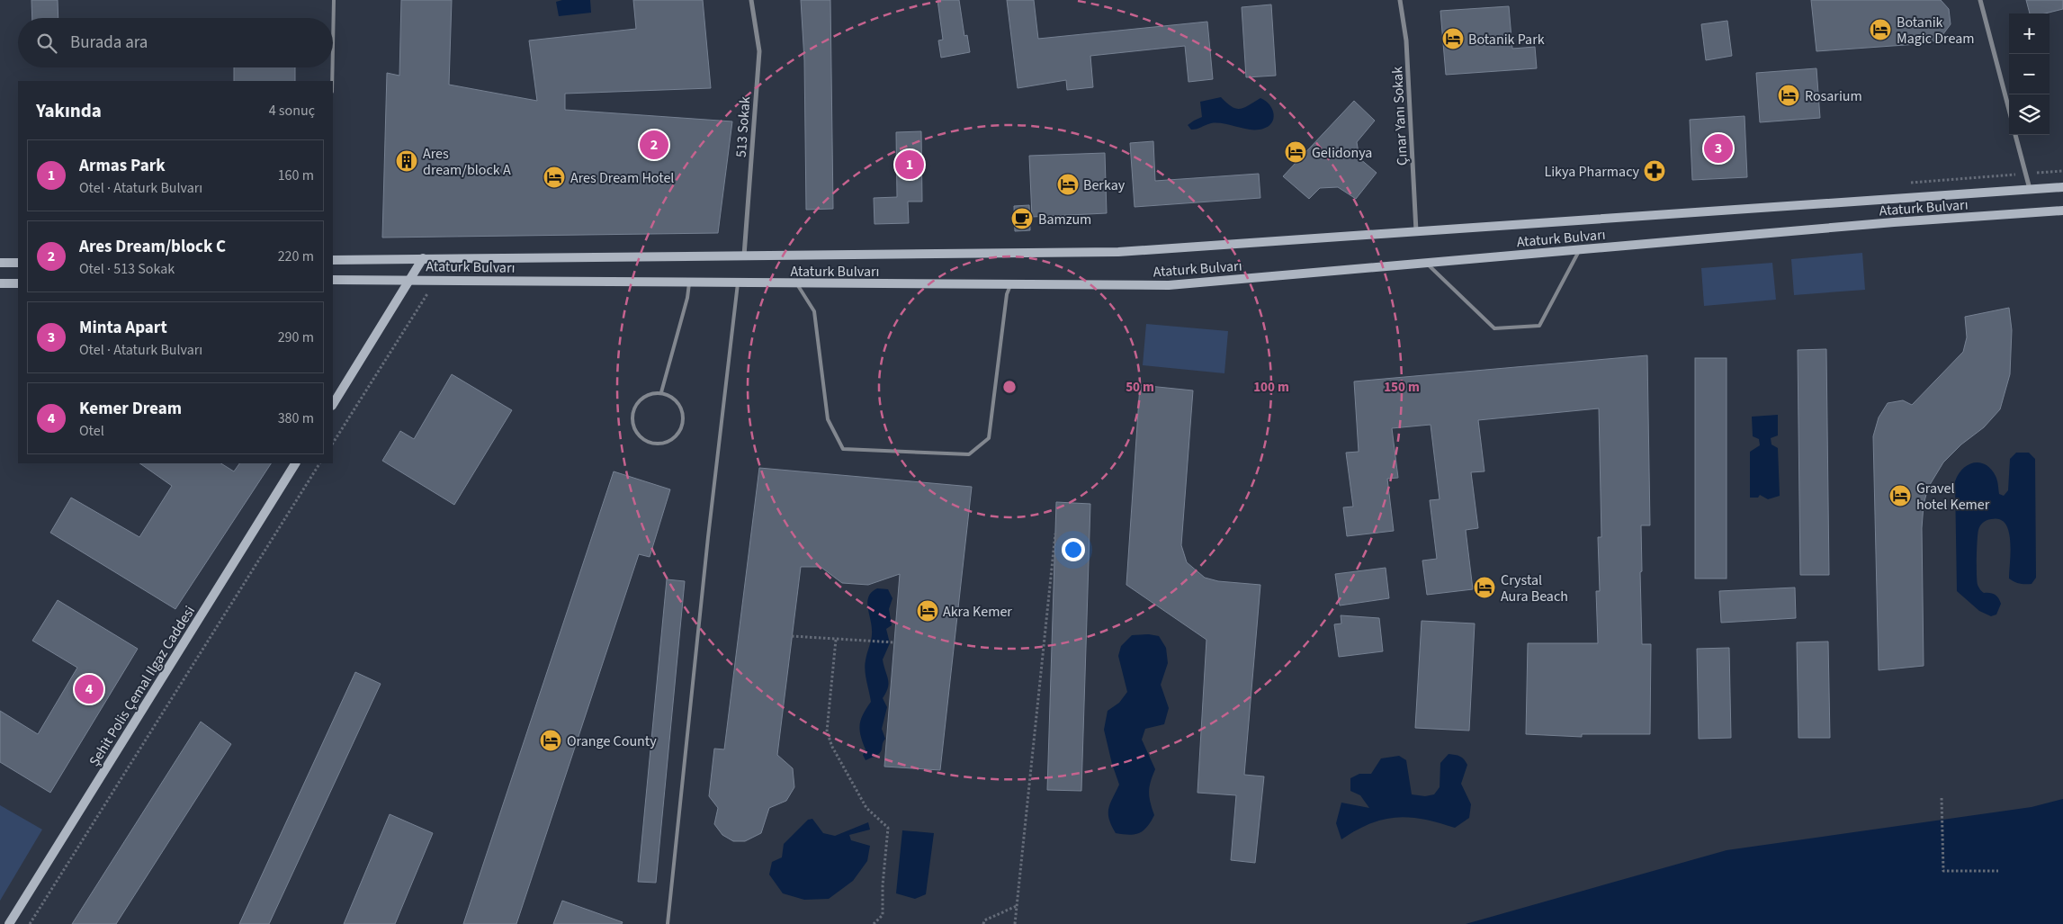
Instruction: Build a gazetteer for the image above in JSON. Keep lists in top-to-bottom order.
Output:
{
  "streets": {
    "main road": ["Ataturk Bulvarı", "Şehit Polis Çemal Ilgaz Caddesi"],
    "street": ["Çınar Yanı Sokak", "513 Sokak"]
  },
  "crossings": [
    ["Çınar Yanı Sokak", "Ataturk Bulvarı"],
    ["513 Sokak", "Ataturk Bulvarı"]
  ],
  "places": {
    "hotel": [
      "Botanik Magic Dream",
      "Botanik Park",
      "Rosarium",
      "Gelidonya",
      "Ares Dream Hotel",
      "Berkay",
      "Gravel hotel Kemer",
      "Crystal Aura Beach",
      "Akra Kemer",
      "Orange County"
    ],
    "building": ["Ares dream/block A"],
    "pharmacy": ["Likya Pharmacy"],
    "cafe": ["Bamzum"]
  },
  "page": {
    "map_buttons": ["+", "−"],
    "search": "Burada ara",
    "heading": ["Yakında", "4 sonuç"],
    "pins": [
      "2",
      "3",
      "1",
      "4"
    ],
    "list": [
      {
        "mark": "1",
        "name": "Armas Park",
        "note": "Otel · Ataturk Bulvarı",
        "value": "160 m"
      },
      {
        "mark": "2",
        "name": "Ares Dream/block C",
        "note": "Otel · 513 Sokak",
        "value": "220 m"
      },
      {
        "mark": "3",
        "name": "Minta Apart",
        "note": "Otel · Ataturk Bulvarı",
        "value": "290 m"
      },
      {
        "mark": "4",
        "name": "Kemer Dream",
        "note": "Otel",
        "value": "380 m"
      }
    ]
  },
  "rings": ["50 m", "100 m", "150 m"]
}
